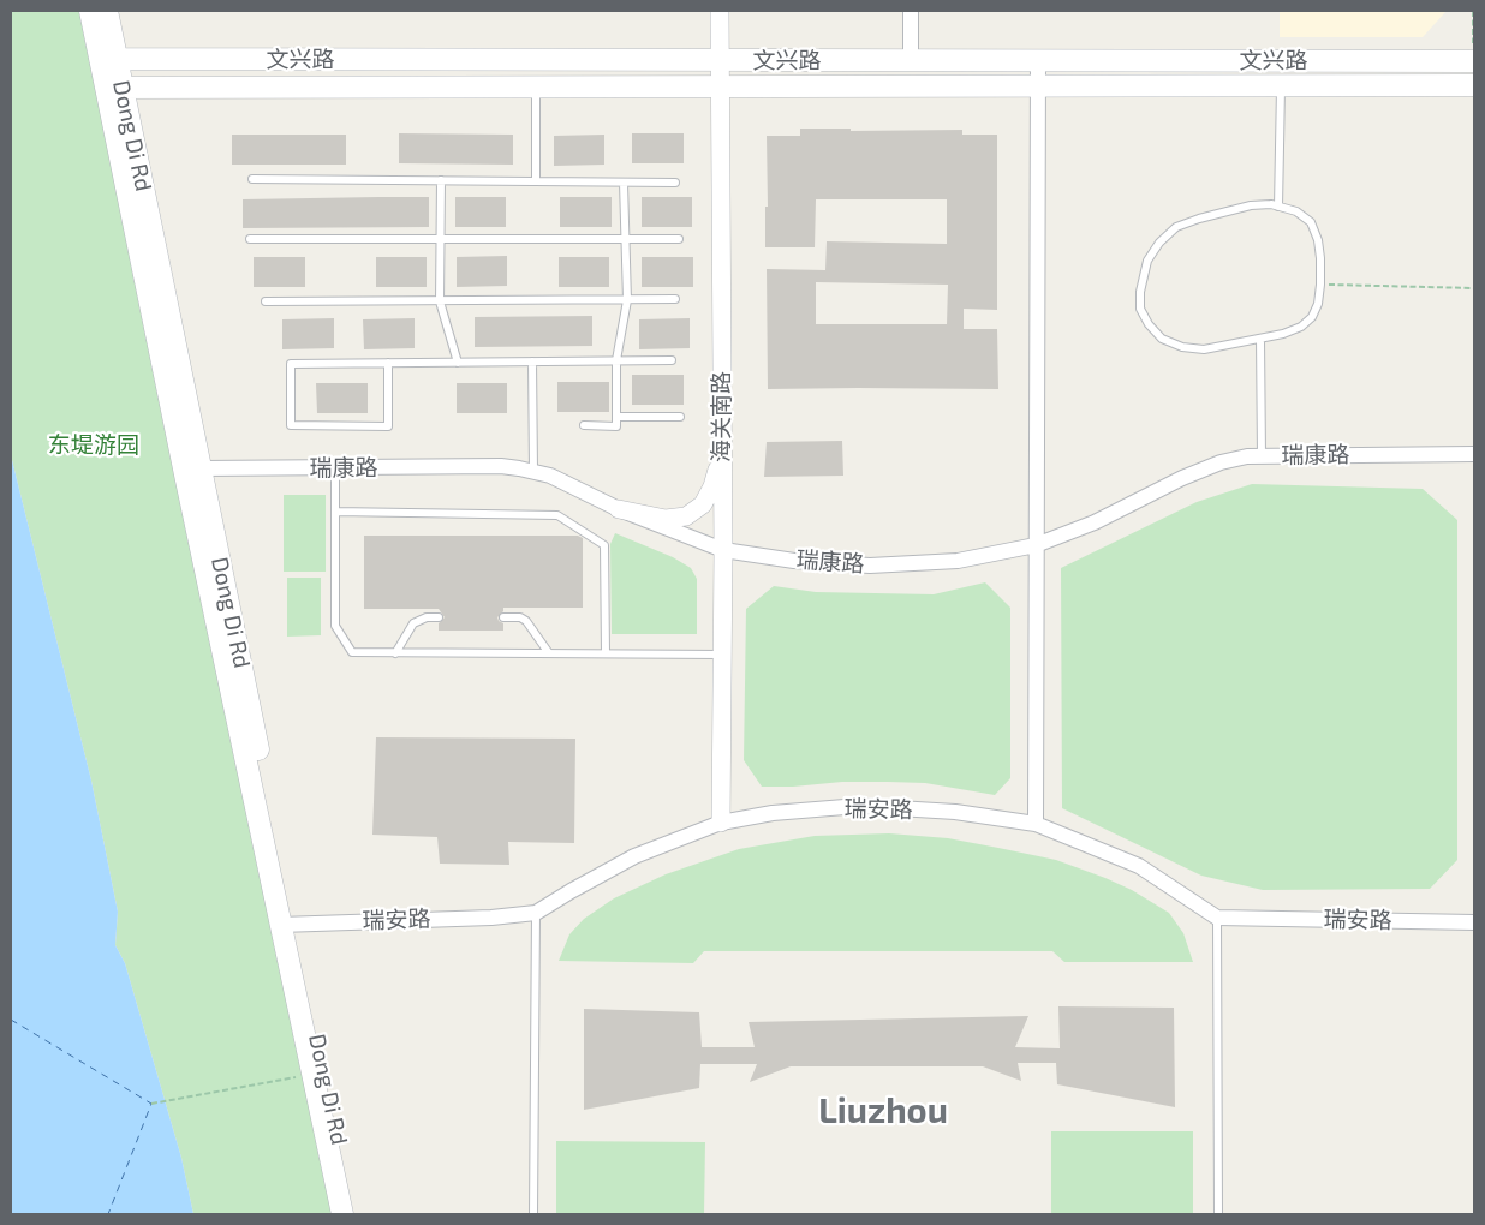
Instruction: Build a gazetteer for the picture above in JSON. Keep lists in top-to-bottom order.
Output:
{
  "streets": {
    "main road": ["文兴路", "Dong Di Rd"],
    "street": ["海关南路", "瑞康路", "瑞安路"]
  },
  "crossings": [
    ["文兴路", "Dong Di Rd"],
    ["文兴路", "海关南路"],
    ["Dong Di Rd", "瑞康路"],
    ["Dong Di Rd", "瑞安路"],
    ["海关南路", "瑞康路"],
    ["海关南路", "瑞安路"]
  ],
  "districts": ["Liuzhou"],
  "parks": ["东堤游园"]
}
